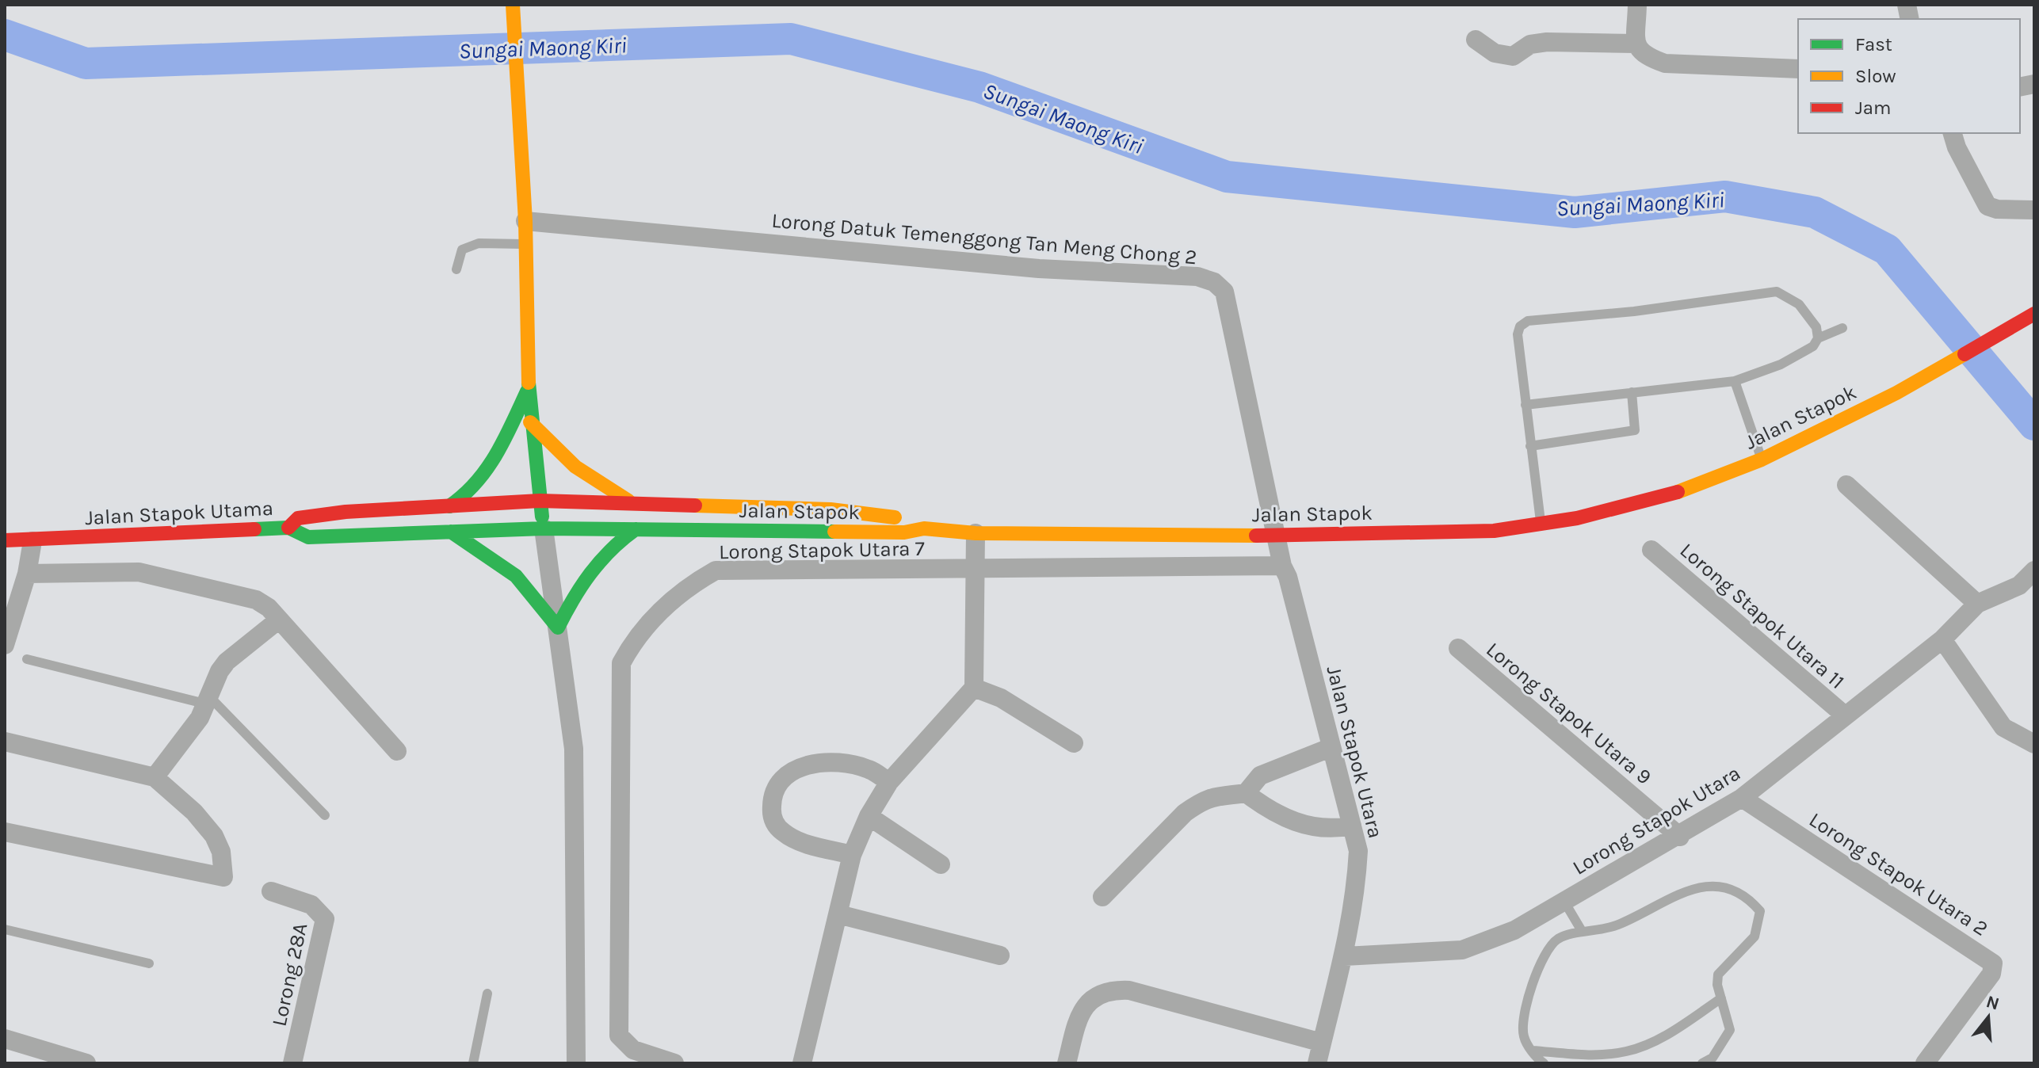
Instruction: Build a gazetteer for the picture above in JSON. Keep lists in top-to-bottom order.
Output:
{
  "streets": {
    "main road": ["Jalan Stapok", "Jalan Stapok Utama"],
    "street": [
      "Lorong Datuk Temenggong Tan Meng Chong 2",
      "Lorong Stapok Utara 7",
      "Lorong Stapok Utara 11",
      "Lorong Stapok Utara 9",
      "Jalan Stapok Utara",
      "Lorong Stapok Utara",
      "Lorong Stapok Utara 2",
      "Lorong 28A"
    ]
  },
  "crossings": [
    ["Lorong Datuk Temenggong Tan Meng Chong 2", "Jalan Stapok"],
    ["Lorong Datuk Temenggong Tan Meng Chong 2", "Lorong Stapok Utara 7"],
    ["Lorong Datuk Temenggong Tan Meng Chong 2", "Jalan Stapok Utara"],
    ["Jalan Stapok", "Jalan Stapok Utama"],
    ["Lorong Stapok Utara 7", "Jalan Stapok Utara"],
    ["Lorong Stapok Utara 11", "Lorong Stapok Utara"],
    ["Lorong Stapok Utara 9", "Lorong Stapok Utara"],
    ["Jalan Stapok Utara", "Lorong Stapok Utara"],
    ["Lorong Stapok Utara", "Lorong Stapok Utara 2"]
  ],
  "water": ["Sungai Maong Kiri"],
  "legend": ["Fast", "Slow", "Jam"],
  "north": "top"
}
